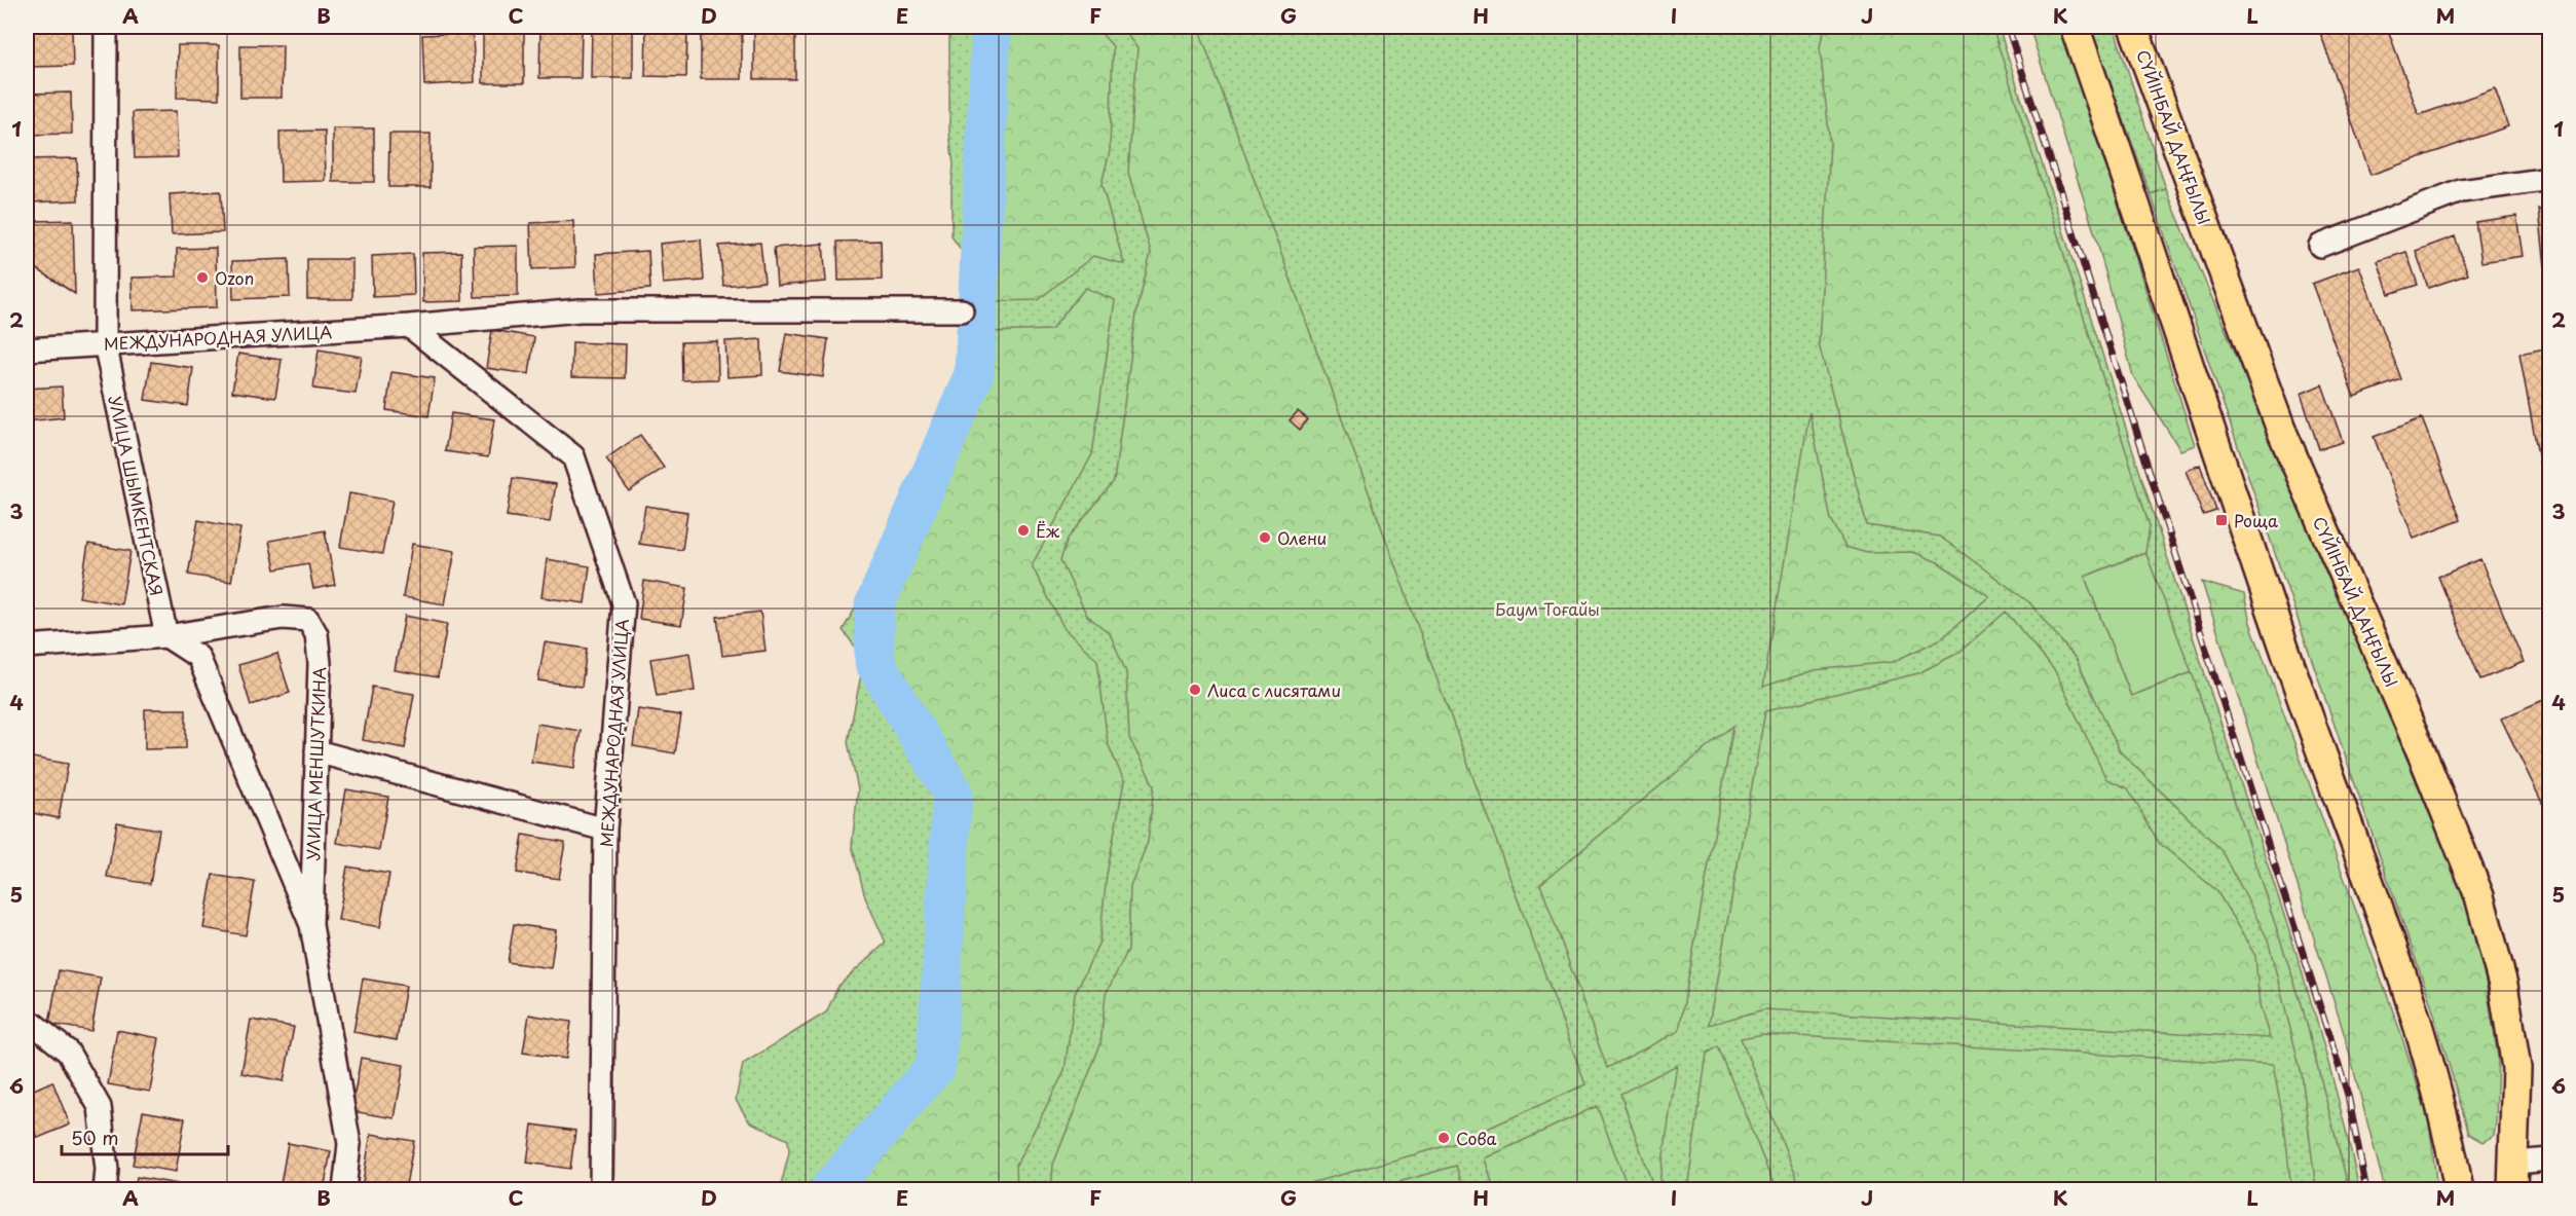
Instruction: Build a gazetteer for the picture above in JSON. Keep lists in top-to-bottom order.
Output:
{
  "streets": {
    "main road": ["СҮЙІНБАЙ ДАҢҒЫЛЫ"],
    "street": ["МЕЖДУНАРОДНАЯ УЛИЦА", "УЛИЦА ШЫМКЕНТСКАЯ", "УЛИЦА МЕНШУТКИНА"]
  },
  "crossings": [
    ["МЕЖДУНАРОДНАЯ УЛИЦА", "УЛИЦА ШЫМКЕНТСКАЯ"],
    ["УЛИЦА ШЫМКЕНТСКАЯ", "УЛИЦА МЕНШУТКИНА"]
  ],
  "parks": ["Баум Тоғайы"],
  "places": {
    "other": [
      "Ozon",
      "Ёж",
      "Олени",
      "Лиса с лисятами",
      "Сова"
    ],
    "transit": ["Роща"]
  },
  "scale_bar": "50 m",
  "grid": {
    "columns": [
      "A",
      "B",
      "C",
      "D",
      "E",
      "F",
      "G",
      "H",
      "I",
      "J",
      "K",
      "L",
      "M"
    ],
    "rows": [
      "1",
      "2",
      "3",
      "4",
      "5",
      "6"
    ]
  }
}
